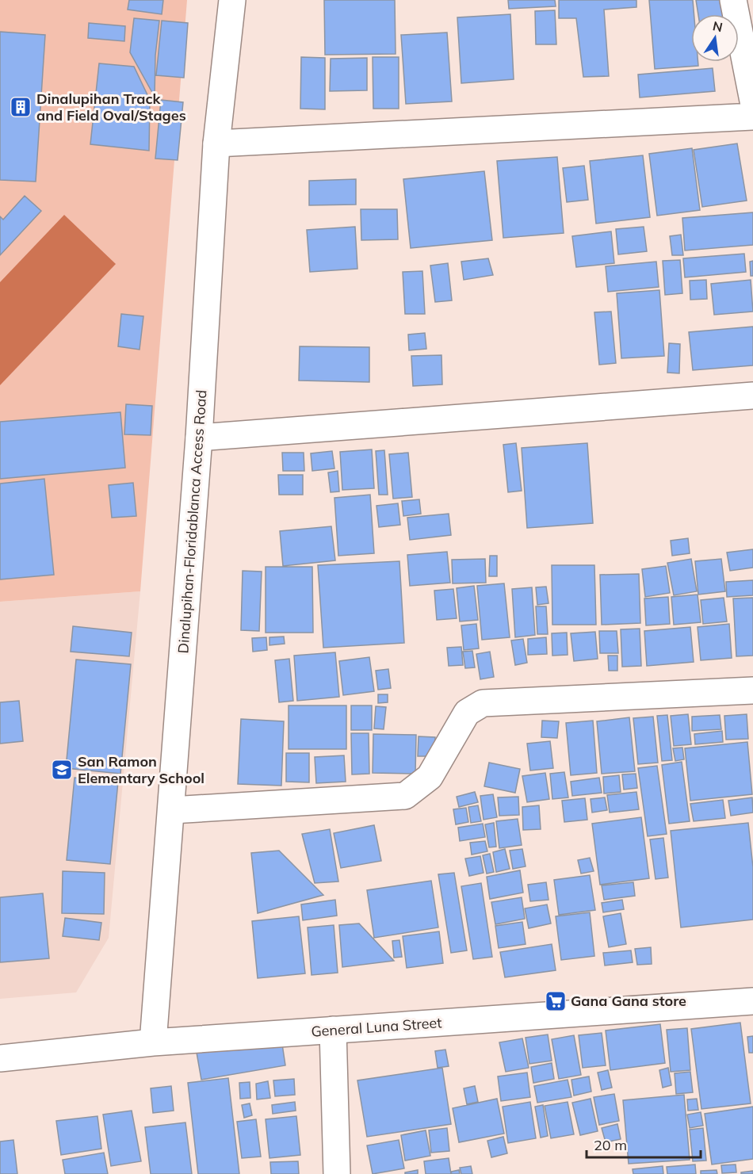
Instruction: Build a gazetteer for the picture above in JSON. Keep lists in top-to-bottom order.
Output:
{
  "streets": {
    "street": ["Dinalupihan-Floridablanca Access Road", "General Luna Street"]
  },
  "crossings": [
    ["Dinalupihan-Floridablanca Access Road", "General Luna Street"]
  ],
  "places": {
    "building": ["Dinalupihan Track and Field Oval/Stages"],
    "school or university": ["San Ramon Elementary School"],
    "supermarket": ["Gana Gana store"]
  },
  "scale_bar": "20 m",
  "north": "top"
}
